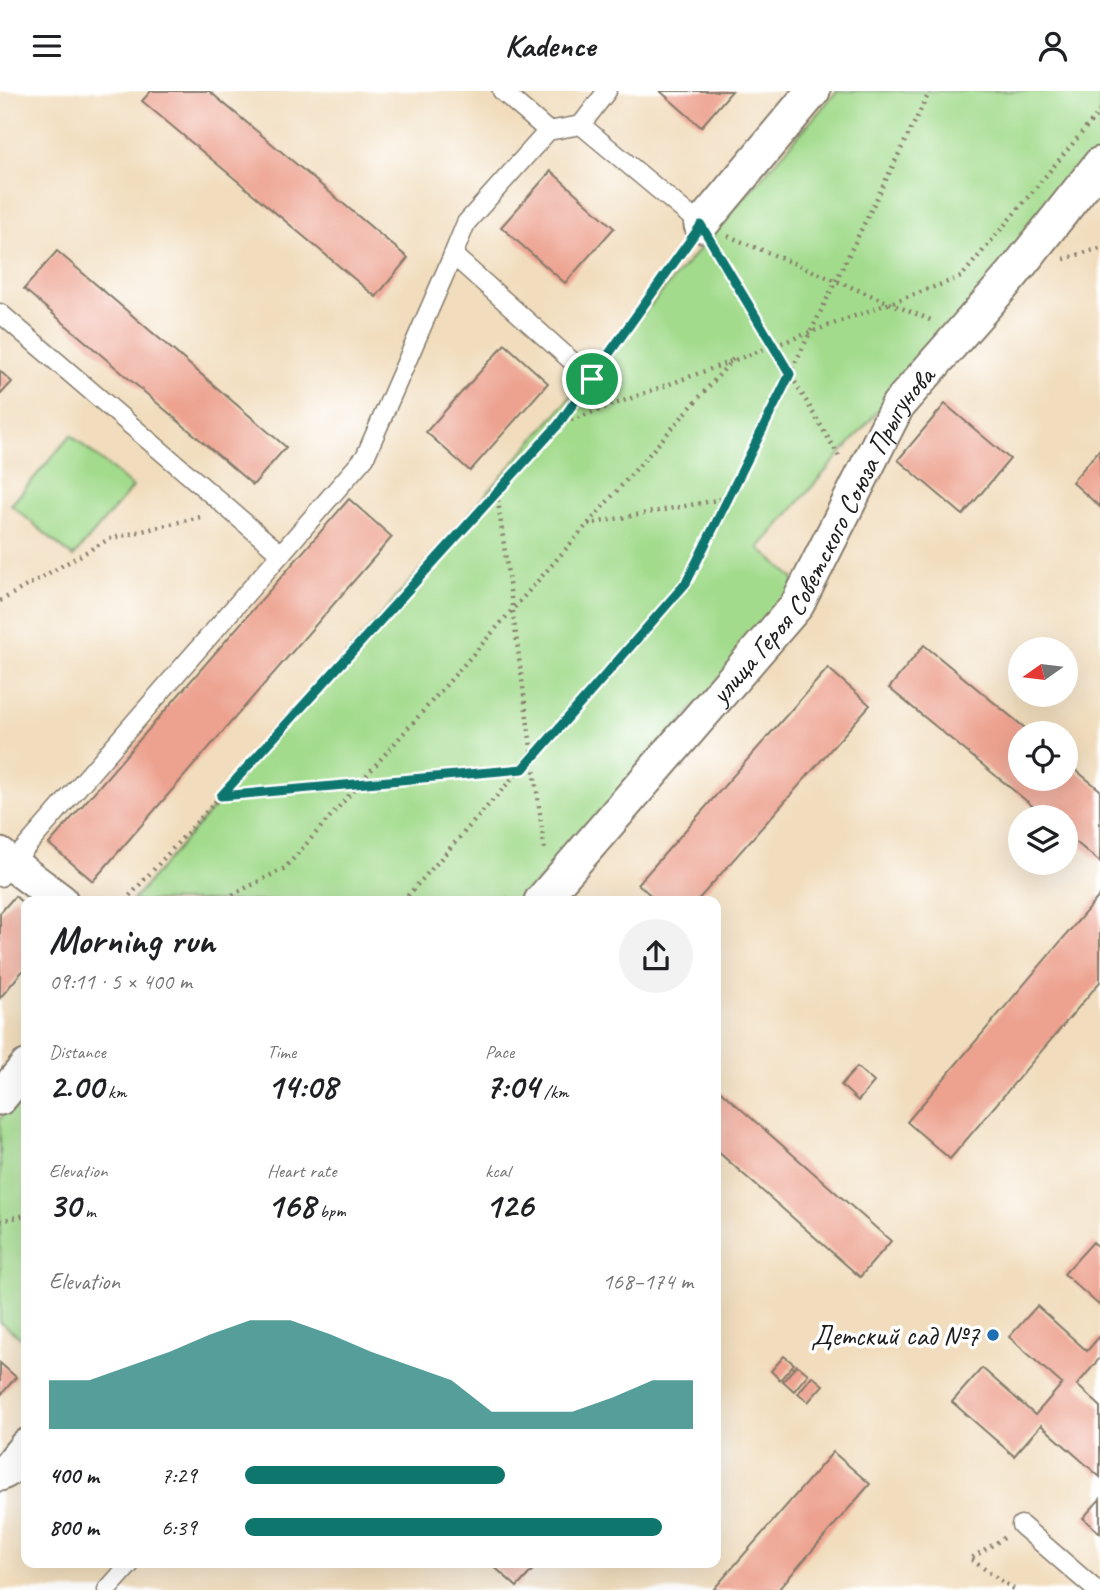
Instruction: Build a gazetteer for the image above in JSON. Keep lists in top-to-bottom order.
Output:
{
  "streets": {
    "street": ["улица Героя Советского Союза Прыгунова"]
  },
  "places": ["Детский сад №7"],
  "north": "left",
  "page": {
    "header": "Kadence",
    "heading": ["Morning run", "09:11 · 5 × 400 m"],
    "stats": [
      ["Distance", "2.00 km"],
      ["Time", "14:08"],
      ["Pace", "7:04 /km"],
      ["Elevation", "30 m"],
      ["Heart rate", "168 bpm"],
      ["kcal", "126"]
    ],
    "chart": ["Elevation", "168–174 m"],
    "list": [
      {
        "name": "400 m",
        "note": "7:29"
      },
      {
        "name": "800 m",
        "note": "6:39"
      }
    ]
  }
}
